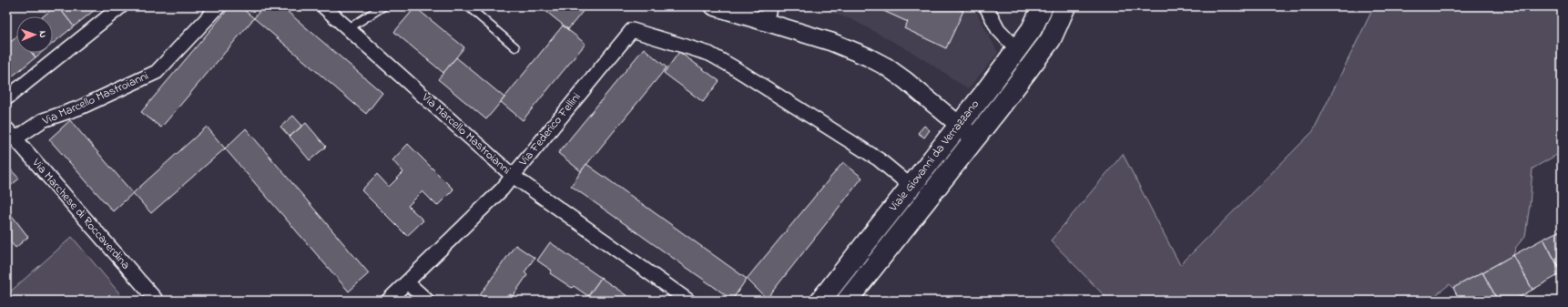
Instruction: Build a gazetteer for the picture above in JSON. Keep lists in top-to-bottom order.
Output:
{
  "streets": {
    "main road": ["Viale Giovanni da Verrazzano"],
    "street": ["Via Marcello Mastroianni", "Via Federico Fellini", "Via Marchese di Roccaverdina"]
  },
  "crossings": [
    ["Via Marcello Mastroianni", "Via Federico Fellini"],
    ["Via Marcello Mastroianni", "Via Marchese di Roccaverdina"],
    ["Via Federico Fellini", "Viale Giovanni da Verrazzano"]
  ],
  "north": "right"
}
